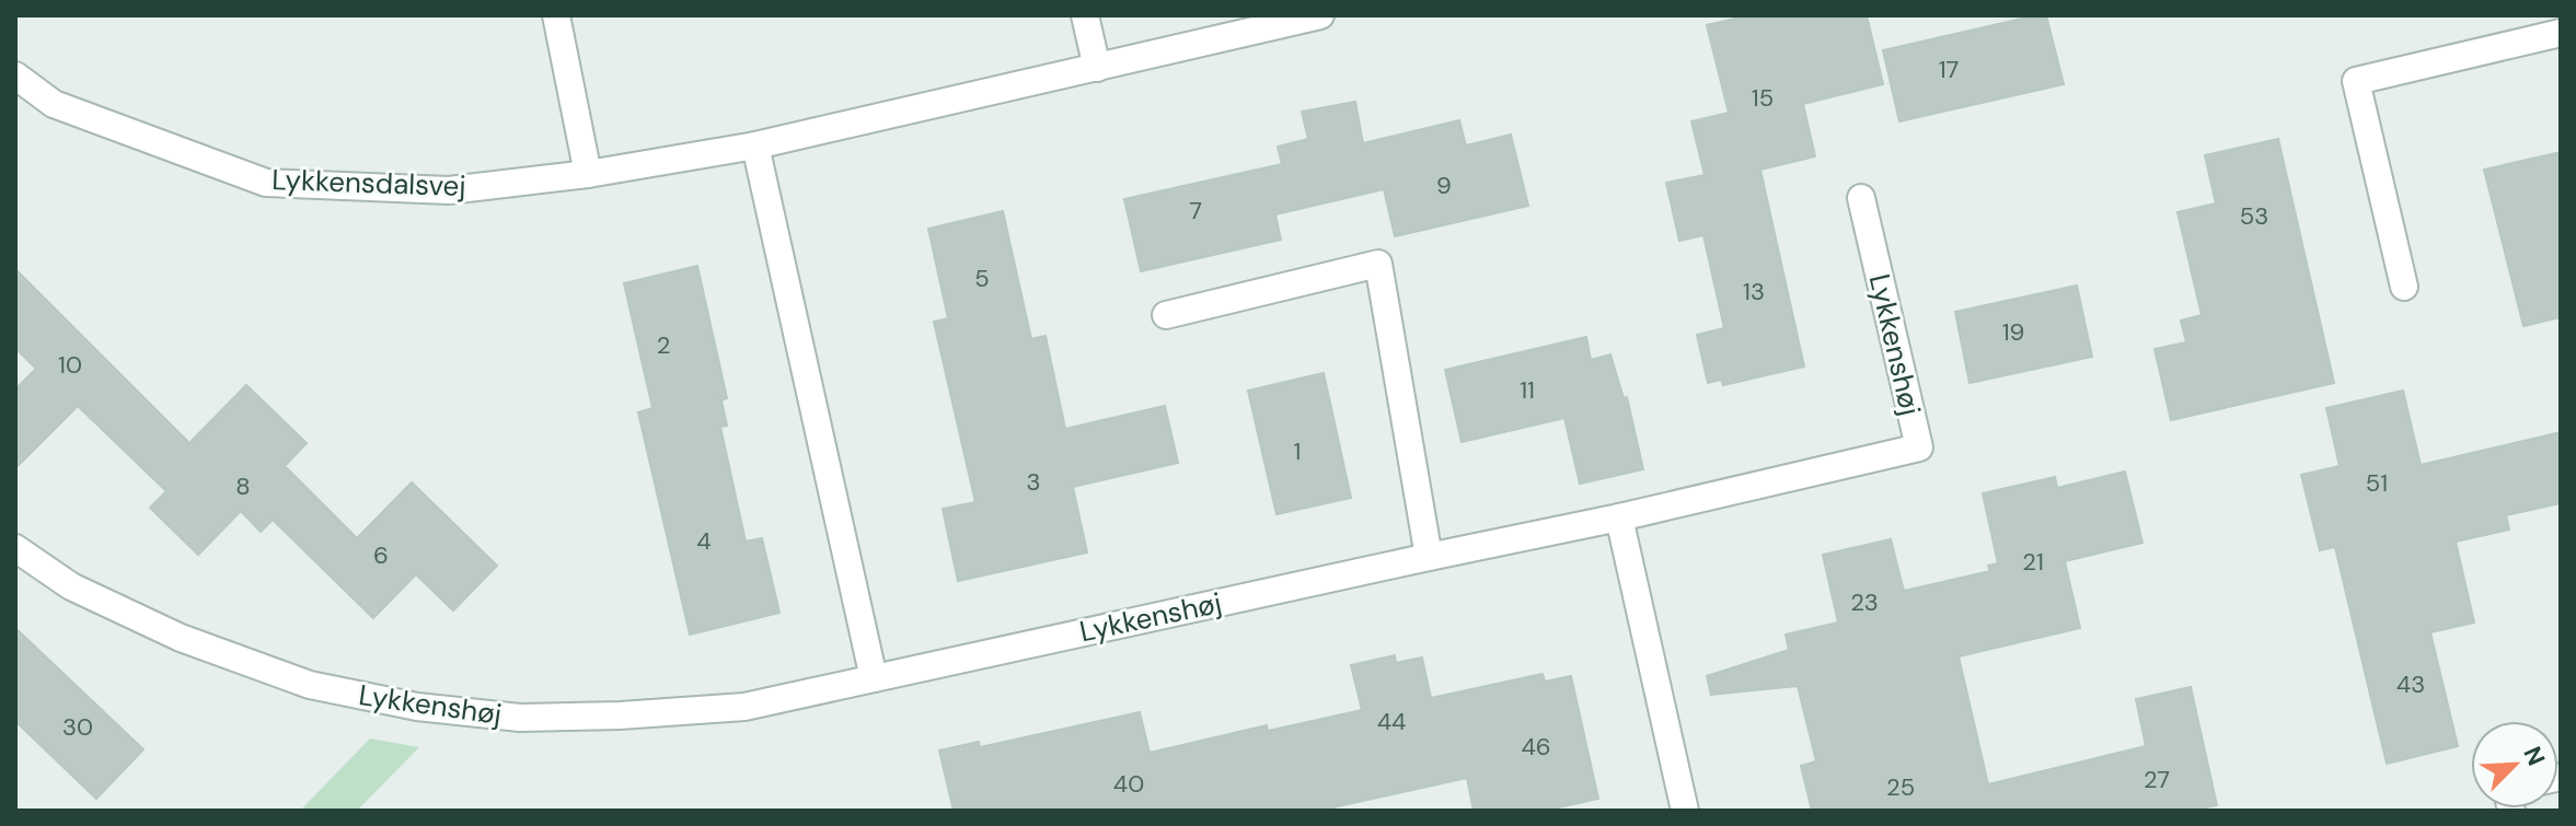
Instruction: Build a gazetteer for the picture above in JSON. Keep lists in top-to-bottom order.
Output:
{
  "streets": {
    "street": ["Lykkensdalsvej", "Lykkenshøj"]
  },
  "house_numbers": [
    "17",
    "15",
    "9",
    "7",
    "53",
    "5",
    "13",
    "19",
    "2",
    "10",
    "11",
    "1",
    "3",
    "51",
    "8",
    "4",
    "6",
    "21",
    "23",
    "43",
    "44",
    "30",
    "46",
    "27",
    "40",
    "25"
  ],
  "north": "top right"
}
